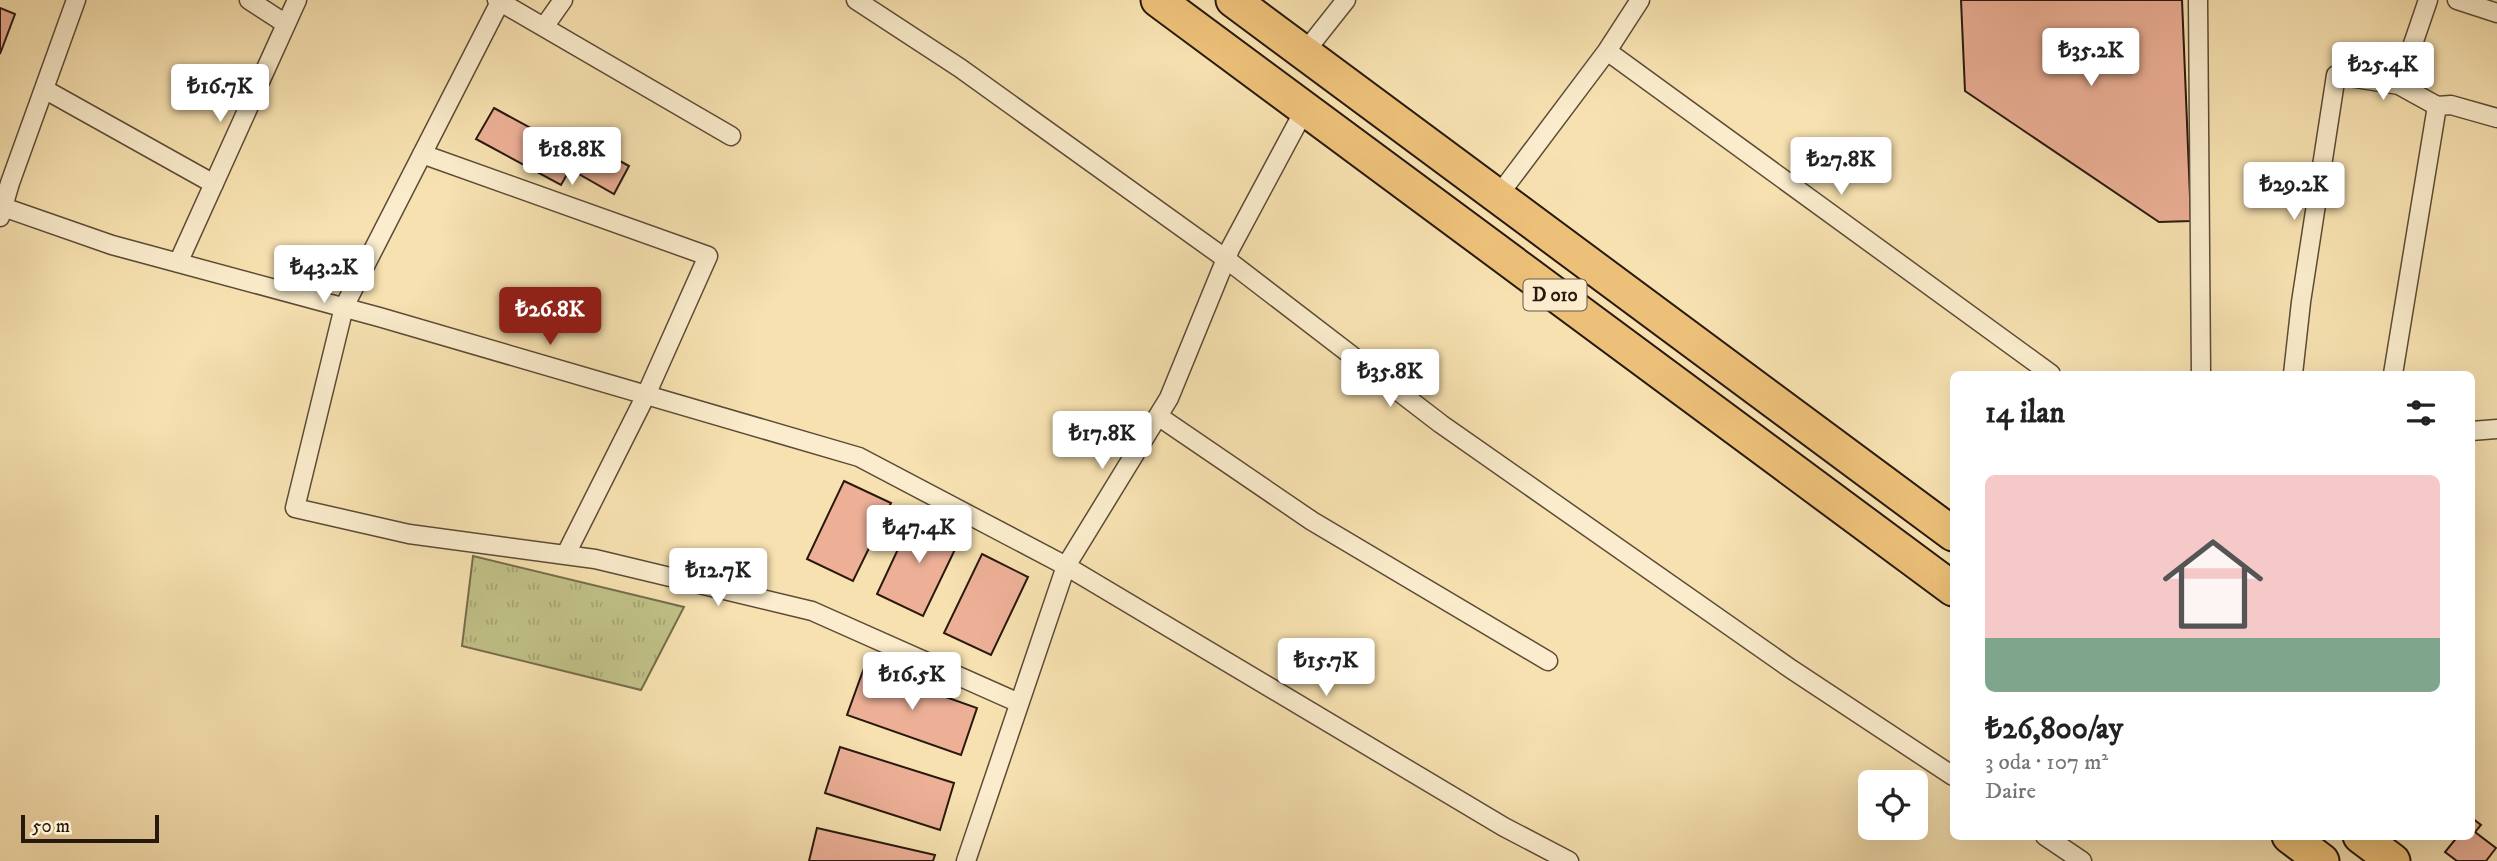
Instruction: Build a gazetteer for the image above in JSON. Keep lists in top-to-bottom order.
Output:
{
  "streets": {
    "highway": ["D 010"]
  },
  "scale_bar": "50 m",
  "page": {
    "price": [
      "₺35.2K",
      "₺25.4K",
      "₺16.7K",
      "₺18.8K",
      "₺27.8K",
      "₺29.2K",
      "₺43.2K",
      "₺26.8K",
      "₺35.8K",
      "₺17.8K",
      "₺47.4K",
      "₺12.7K",
      "₺15.7K",
      "₺16.5K"
    ],
    "heading": "14 ilan",
    "list": [
      {
        "name": "₺26,800/ay",
        "note": "3 oda · 107 m² · Daire"
      }
    ],
    "scale": "50 m"
  }
}
